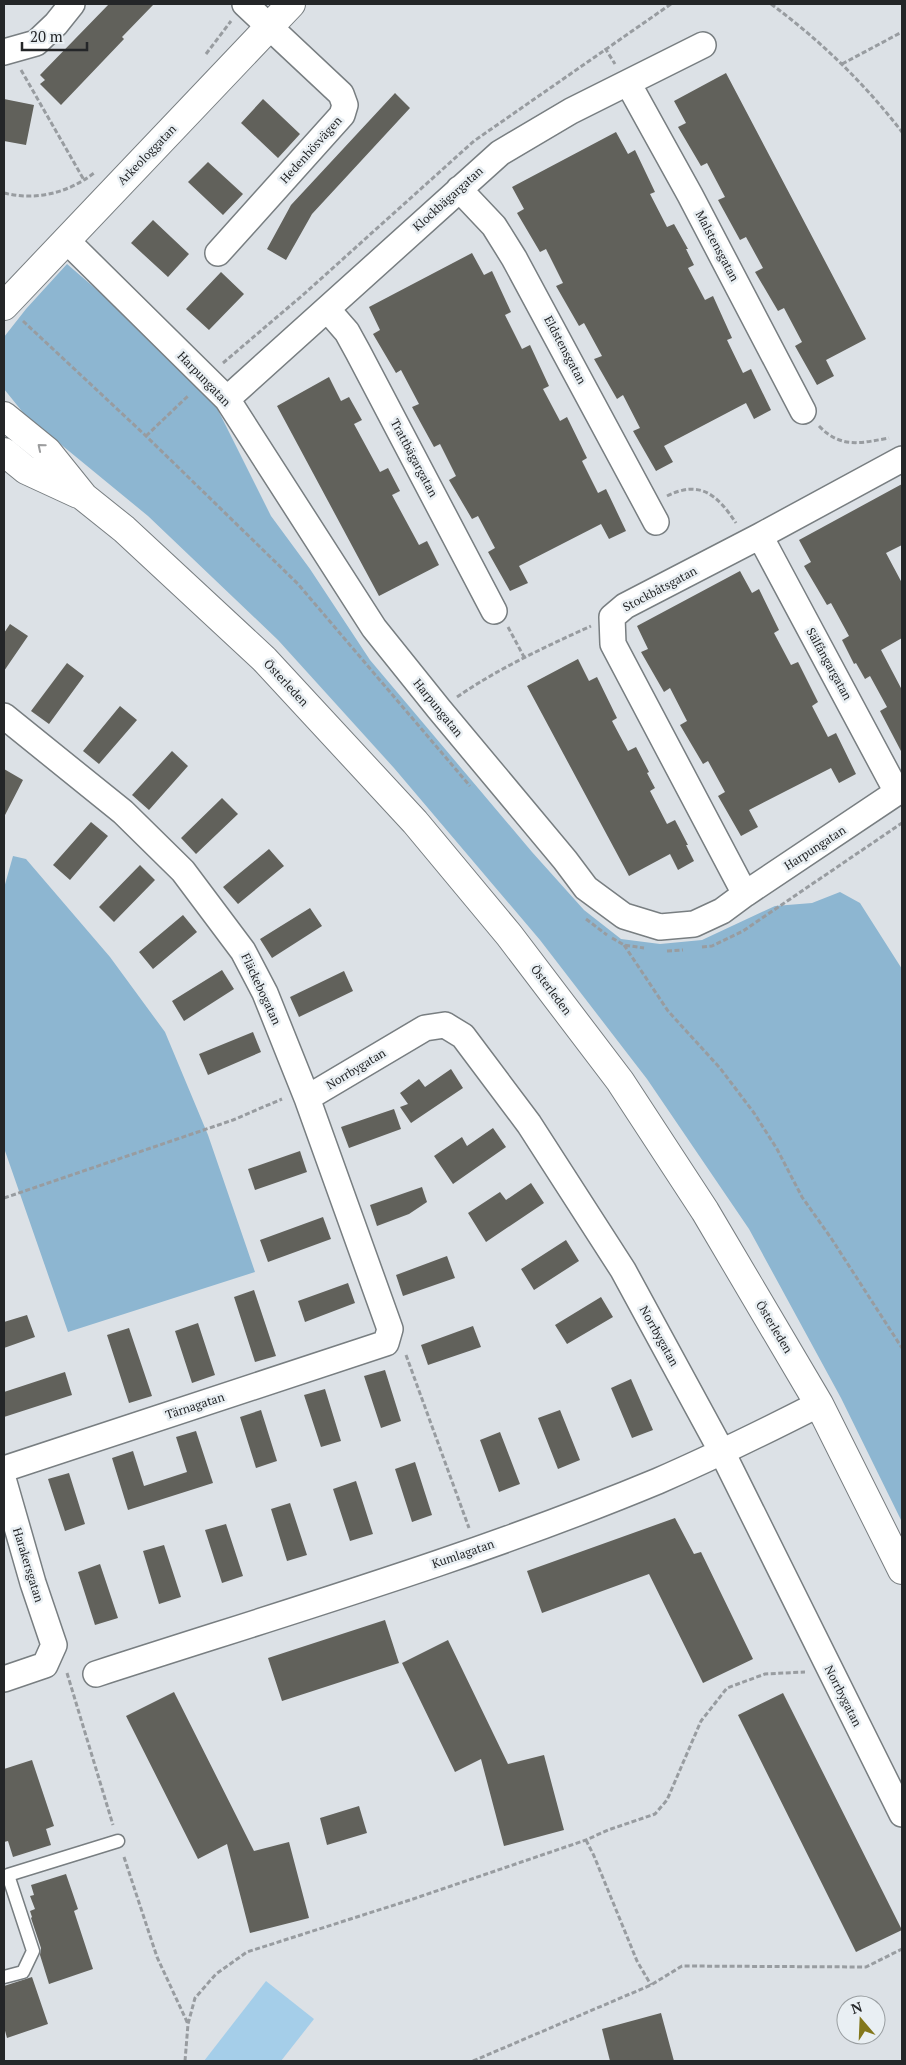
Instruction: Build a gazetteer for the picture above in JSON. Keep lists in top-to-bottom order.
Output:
{
  "streets": {
    "main road": ["Arkeologgatan", "Österleden"],
    "street": [
      "Hedenhösvägen",
      "Klockbägargatan",
      "Malstensgatan",
      "Eldstensgatan",
      "Harpungatan",
      "Trattbägargatan",
      "Stockbåtsgatan",
      "Sälfångargatan",
      "Fläckebogatan",
      "Norrbygatan",
      "Tärnagatan",
      "Kumlagatan",
      "Harakersgatan"
    ]
  },
  "crossings": [
    ["Hedenhösvägen", "Arkeologgatan"],
    ["Arkeologgatan", "Harpungatan"],
    ["Klockbägargatan", "Malstensgatan"],
    ["Klockbägargatan", "Eldstensgatan"],
    ["Klockbägargatan", "Harpungatan"],
    ["Klockbägargatan", "Trattbägargatan"],
    ["Harpungatan", "Stockbåtsgatan"],
    ["Harpungatan", "Sälfångargatan"],
    ["Stockbåtsgatan", "Sälfångargatan"],
    ["Österleden", "Kumlagatan"],
    ["Fläckebogatan", "Norrbygatan"],
    ["Fläckebogatan", "Tärnagatan"],
    ["Norrbygatan", "Kumlagatan"]
  ],
  "scale_bar": "20 m",
  "north": "top"
}
